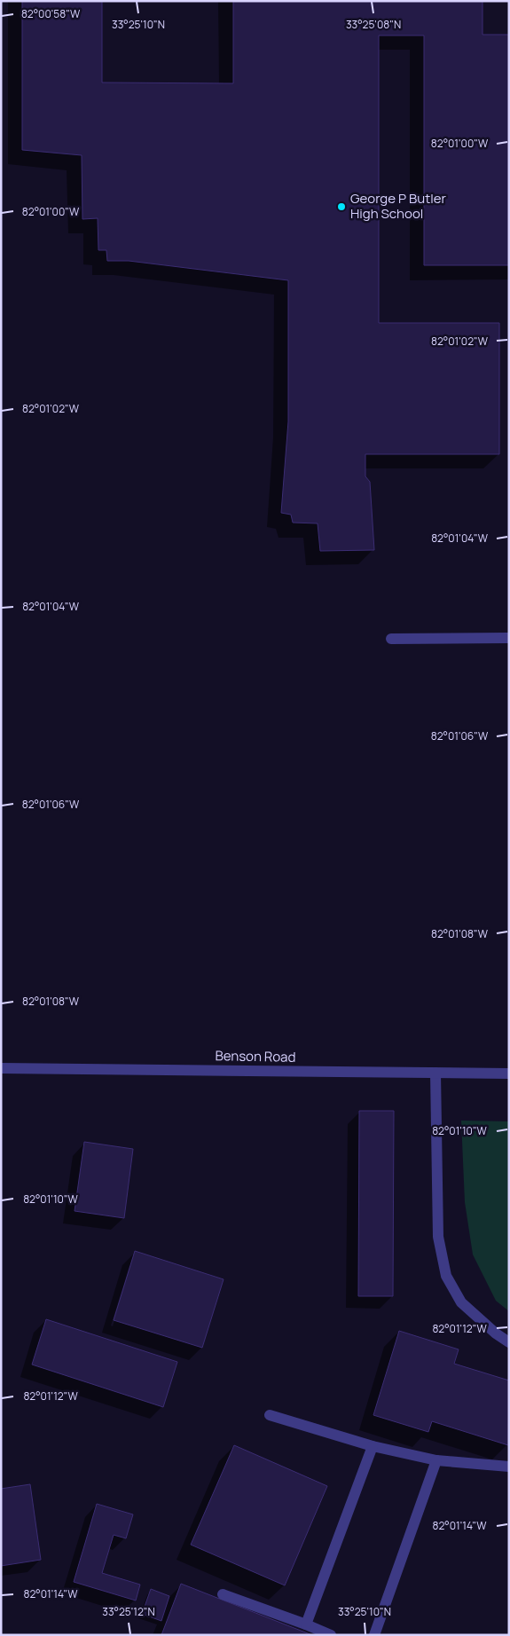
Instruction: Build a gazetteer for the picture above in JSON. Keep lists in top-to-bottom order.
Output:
{
  "streets": {
    "street": ["Benson Road"]
  },
  "places": ["George P Butler High School"],
  "coordinates": [
    "82°00'58\"W",
    "33°25'10\"N",
    "33°25'08\"N",
    "82°01'00\"W",
    "82°01'02\"W",
    "82°01'04\"W",
    "82°01'06\"W",
    "82°01'08\"W",
    "82°01'10\"W",
    "82°01'12\"W",
    "82°01'14\"W",
    "33°25'12\"N"
  ]
}
